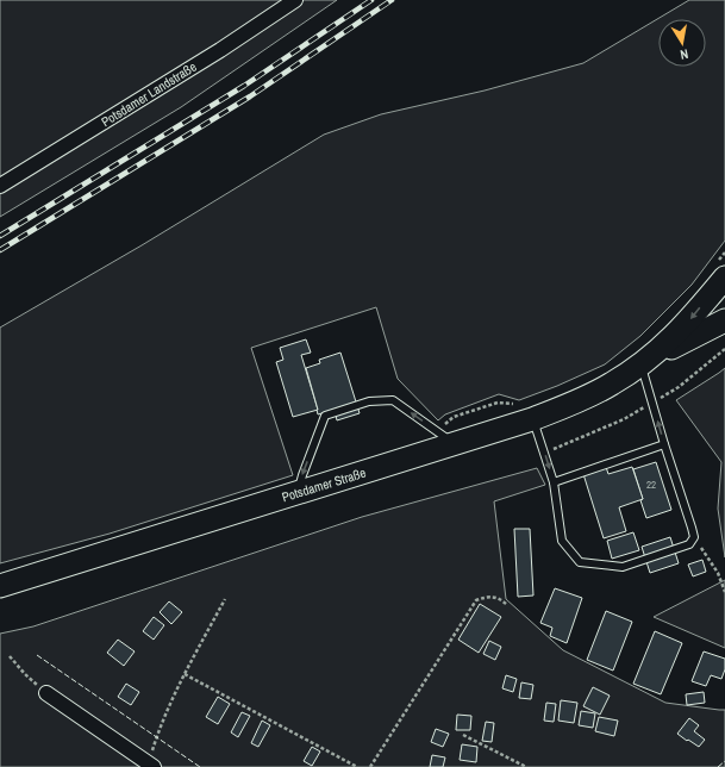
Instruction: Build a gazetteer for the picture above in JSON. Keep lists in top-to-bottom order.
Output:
{
  "streets": {
    "main road": ["Potsdamer Straße"],
    "street": ["Potsdamer Landstraße"]
  },
  "house_numbers": ["22"],
  "north": "bottom"
}
